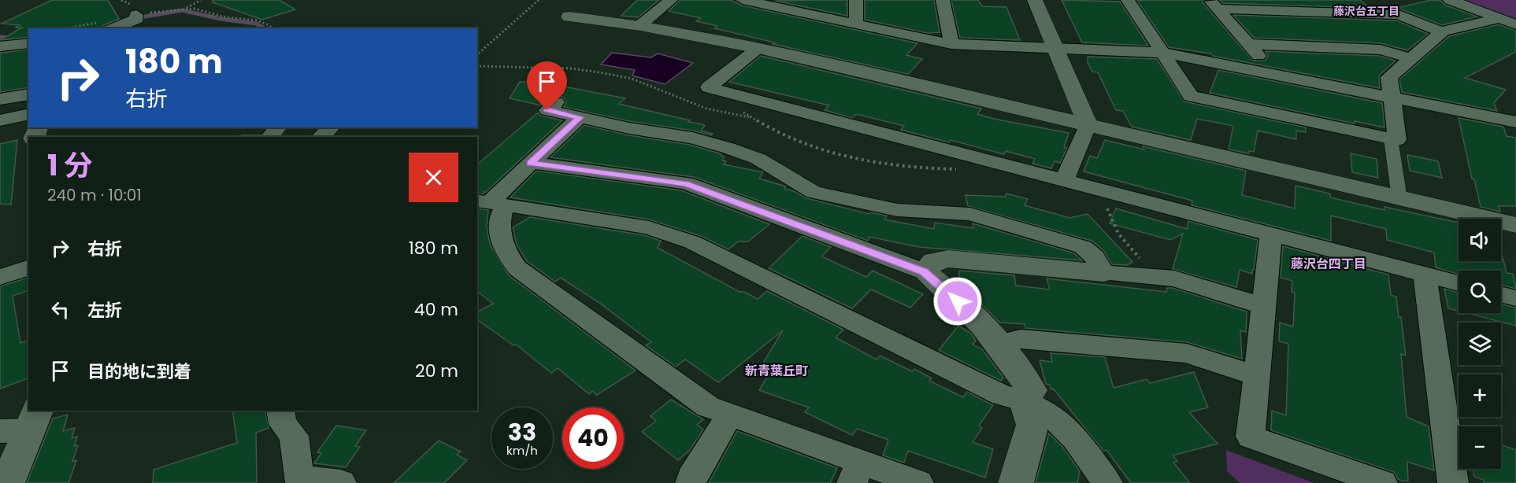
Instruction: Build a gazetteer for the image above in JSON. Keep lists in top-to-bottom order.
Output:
{
  "districts": ["藤沢台五丁目", "藤沢台四丁目", "新青葉丘町"],
  "page": {
    "turn": ["180 m", "右折"],
    "heading": ["1 分", "240 m · 10:01"],
    "list": [
      {
        "name": "右折",
        "value": "180 m"
      },
      {
        "name": "左折",
        "value": "40 m"
      },
      {
        "name": "目的地に到着",
        "value": "20 m"
      }
    ],
    "map_buttons": ["+", "−"],
    "speed": "33 km/h",
    "limit": "40"
  }
}
